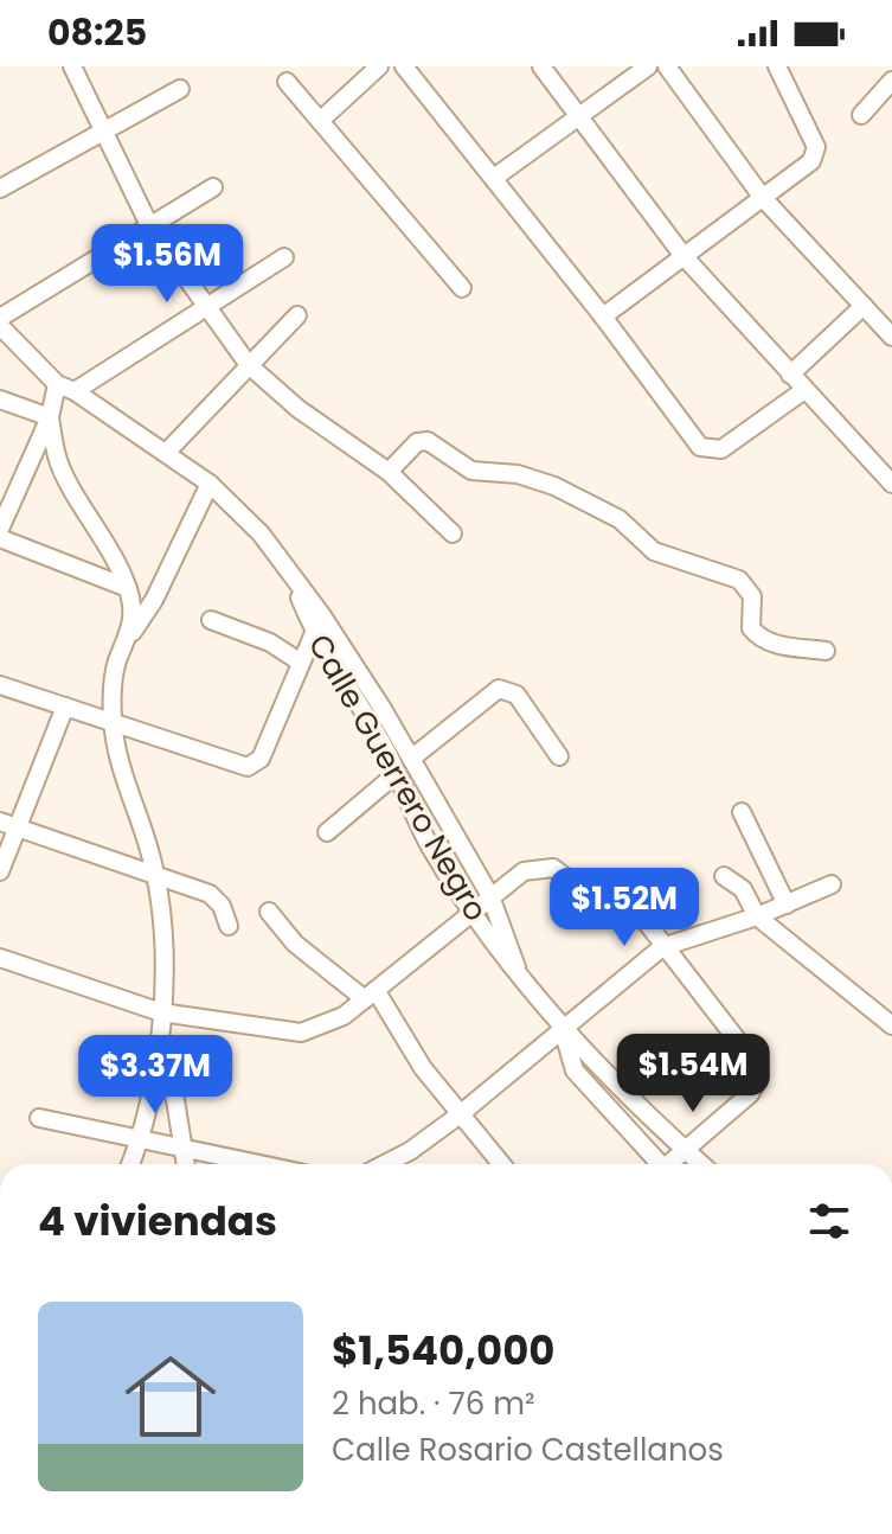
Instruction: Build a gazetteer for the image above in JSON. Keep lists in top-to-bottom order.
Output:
{
  "streets": {
    "street": ["Calle Guerrero Negro"]
  },
  "page": {
    "status": "08:25",
    "price": [
      "$1.56M",
      "$1.52M",
      "$1.54M",
      "$3.37M"
    ],
    "heading": "4 viviendas",
    "list": [
      {
        "name": "$1,540,000",
        "note": "2 hab. · 76 m² · Calle Rosario Castellanos"
      }
    ]
  }
}
